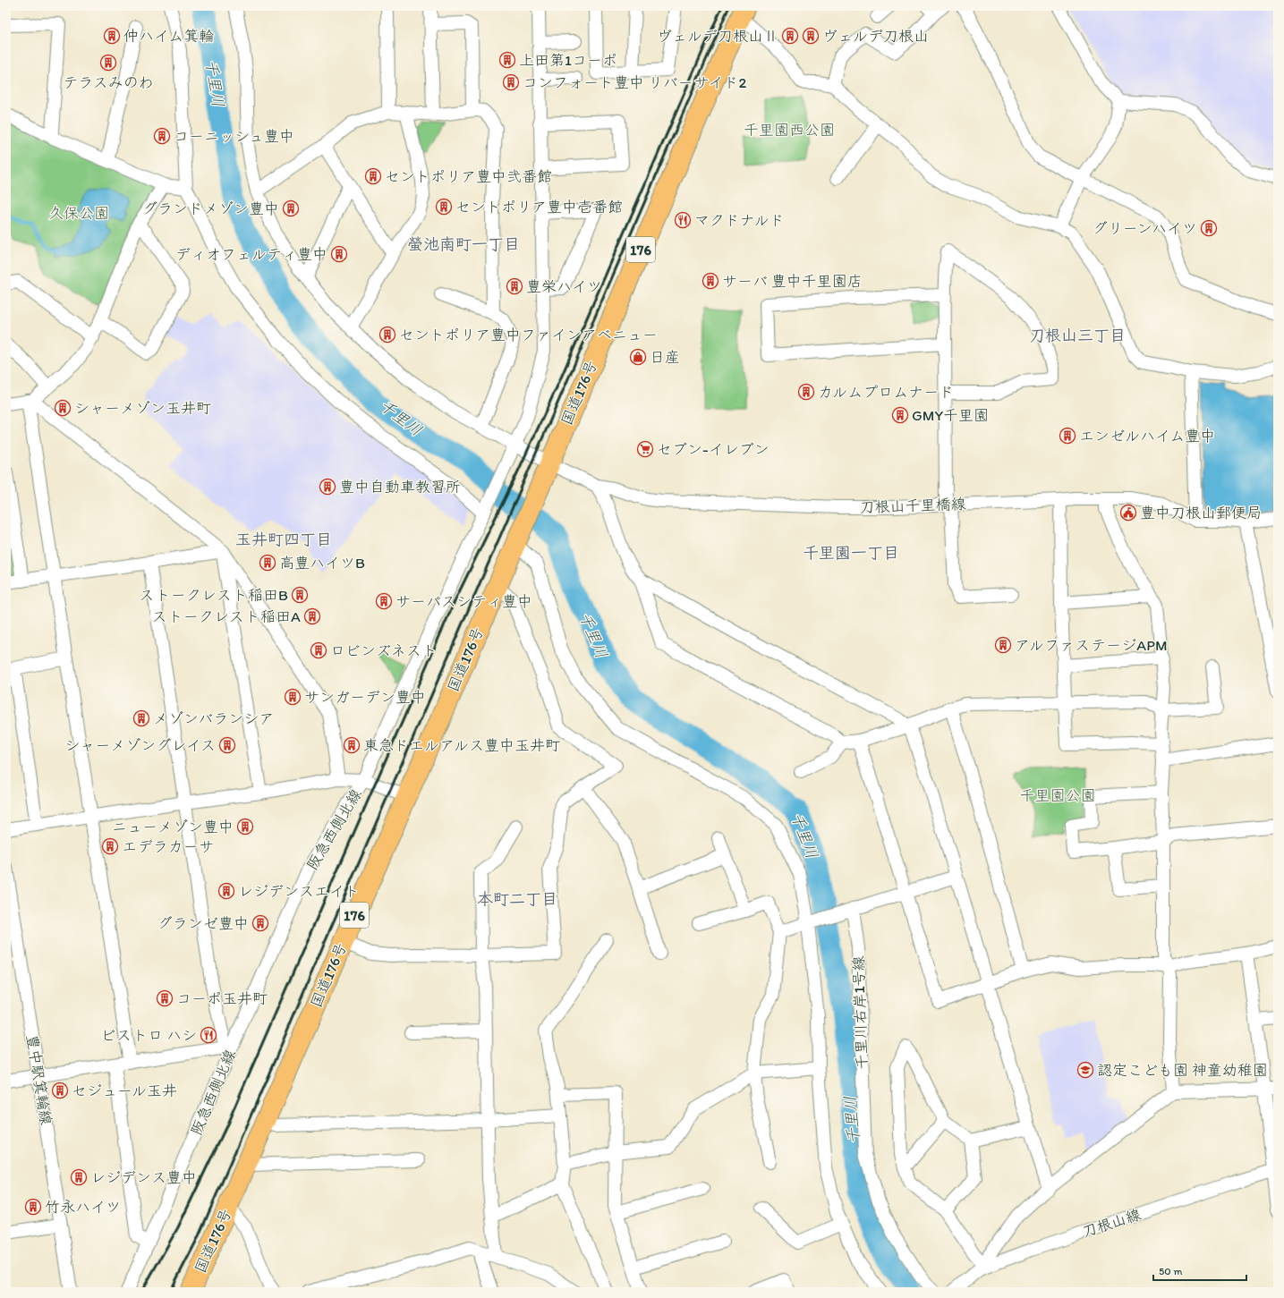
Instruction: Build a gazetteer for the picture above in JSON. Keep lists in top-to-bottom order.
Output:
{
  "streets": {
    "highway": ["176", "国道176号"],
    "street": [
      "刀根山千里橋線",
      "阪急西側北線",
      "千里川右岸1号線",
      "豊中駅箕輪線",
      "刀根山線"
    ]
  },
  "crossings": [
    ["国道176号", "刀根山千里橋線"],
    ["刀根山千里橋線", "阪急西側北線"]
  ],
  "districts": [
    "螢池南町一丁目",
    "刀根山三丁目",
    "玉井町四丁目",
    "千里園一丁目",
    "本町二丁目"
  ],
  "water": ["千里川"],
  "parks": ["千里園西公園", "久保公園", "千里園公園"],
  "places": {
    "building": [
      "仲ハイム箕輪",
      "ヴェルデ刀根山Ⅱ",
      "ヴェルデ刀根山",
      "上田第1コーポ",
      "テラスみのわ",
      "コンフォート豊中 リバーサイド2",
      "コーニッシュ豊中",
      "セントポリア豊中弐番館",
      "セントポリア豊中壱番館",
      "グランドメゾン豊中",
      "グリーンハイツ",
      "ディオフェルティ豊中",
      "サーバ 豊中千里園店",
      "豊栄ハイツ",
      "セントポリア豊中ファインアベニュー",
      "カルムプロムナード",
      "シャーメゾン玉井町",
      "GMY千里園",
      "エンゼルハイム豊中",
      "豊中自動車教習所",
      "高豊ハイツB",
      "ストークレスト稲田B",
      "サーパスシティ豊中",
      "ストークレスト稲田A",
      "アルファステージAPM",
      "ロビンズネスト",
      "サンガーデン豊中",
      "メゾンバランシア",
      "シャーメゾングレイス",
      "東急ドエルアルス豊中玉井町",
      "ニューメゾン豊中",
      "エデラカーサ",
      "レジデンスエイト",
      "グランゼ豊中",
      "コーポ玉井町",
      "セジュール玉井",
      "レジデンス豊中",
      "竹永ハイツ"
    ],
    "restaurant": ["マクドナルド", "ビストロ ハシ"],
    "shop": ["日産"],
    "supermarket": ["セブン-イレブン"],
    "public building": ["豊中刀根山郵便局"],
    "school or university": ["認定こども園 神童幼稚園"]
  },
  "scale_bar": "50 m"
}
